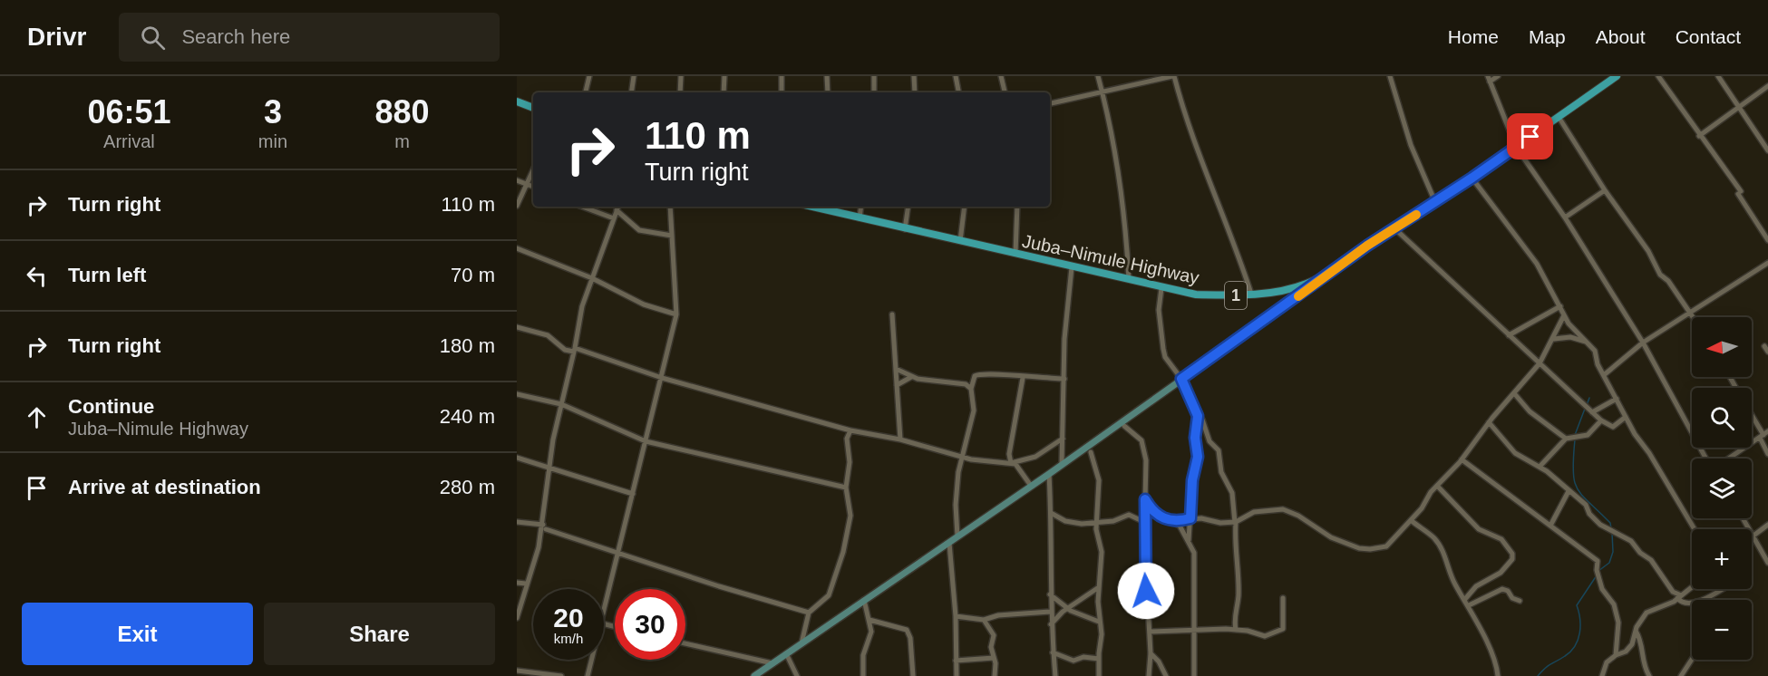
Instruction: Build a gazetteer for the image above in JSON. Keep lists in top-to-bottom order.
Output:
{
  "streets": {
    "main road": ["Juba–Nimule Highway", "1"]
  },
  "north": "left",
  "page": {
    "header": "Drivr",
    "search": "Search here",
    "nav": [
      "Home",
      "Map",
      "About",
      "Contact"
    ],
    "eta": [
      "06:51",
      "Arrival",
      "3",
      "min",
      "880",
      "m"
    ],
    "turn": ["110 m", "Turn right"],
    "list": [
      {
        "name": "Turn right",
        "value": "110 m"
      },
      {
        "name": "Turn left",
        "value": "70 m"
      },
      {
        "name": "Turn right",
        "value": "180 m"
      },
      {
        "name": "Continue",
        "note": "Juba–Nimule Highway",
        "value": "240 m"
      },
      {
        "name": "Arrive at destination",
        "value": "280 m"
      }
    ],
    "map_buttons": ["+", "−"],
    "speed": "20 km/h",
    "limit": "30",
    "buttons": ["Exit", "Share"]
  }
}
